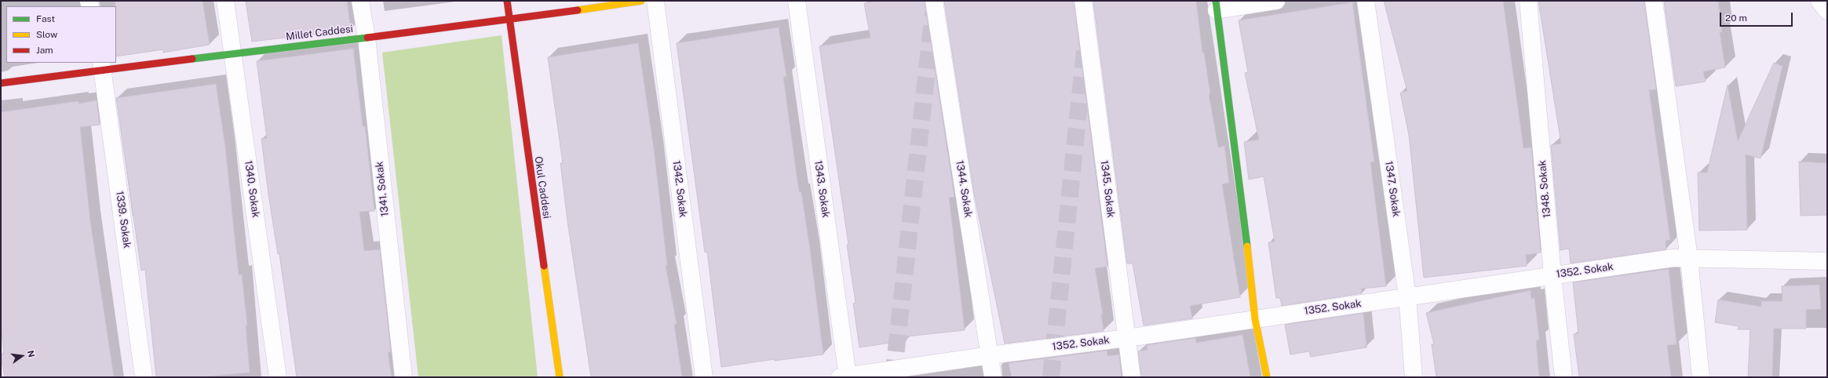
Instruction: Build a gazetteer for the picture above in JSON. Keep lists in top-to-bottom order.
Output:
{
  "streets": {
    "street": [
      "Millet Caddesi",
      "Okul Caddesi",
      "1340. Sokak",
      "1341. Sokak",
      "1342. Sokak",
      "1343. Sokak",
      "1344. Sokak",
      "1345. Sokak",
      "1347. Sokak",
      "1348. Sokak",
      "1339. Sokak",
      "1352. Sokak"
    ]
  },
  "crossings": [
    ["Millet Caddesi", "Okul Caddesi"],
    ["Millet Caddesi", "1340. Sokak"],
    ["Millet Caddesi", "1341. Sokak"],
    ["Millet Caddesi", "1339. Sokak"],
    ["1343. Sokak", "1352. Sokak"],
    ["1344. Sokak", "1352. Sokak"],
    ["1345. Sokak", "1352. Sokak"],
    ["1347. Sokak", "1352. Sokak"],
    ["1348. Sokak", "1352. Sokak"]
  ],
  "legend": ["Fast", "Slow", "Jam"],
  "scale_bar": "20 m",
  "north": "right"
}
